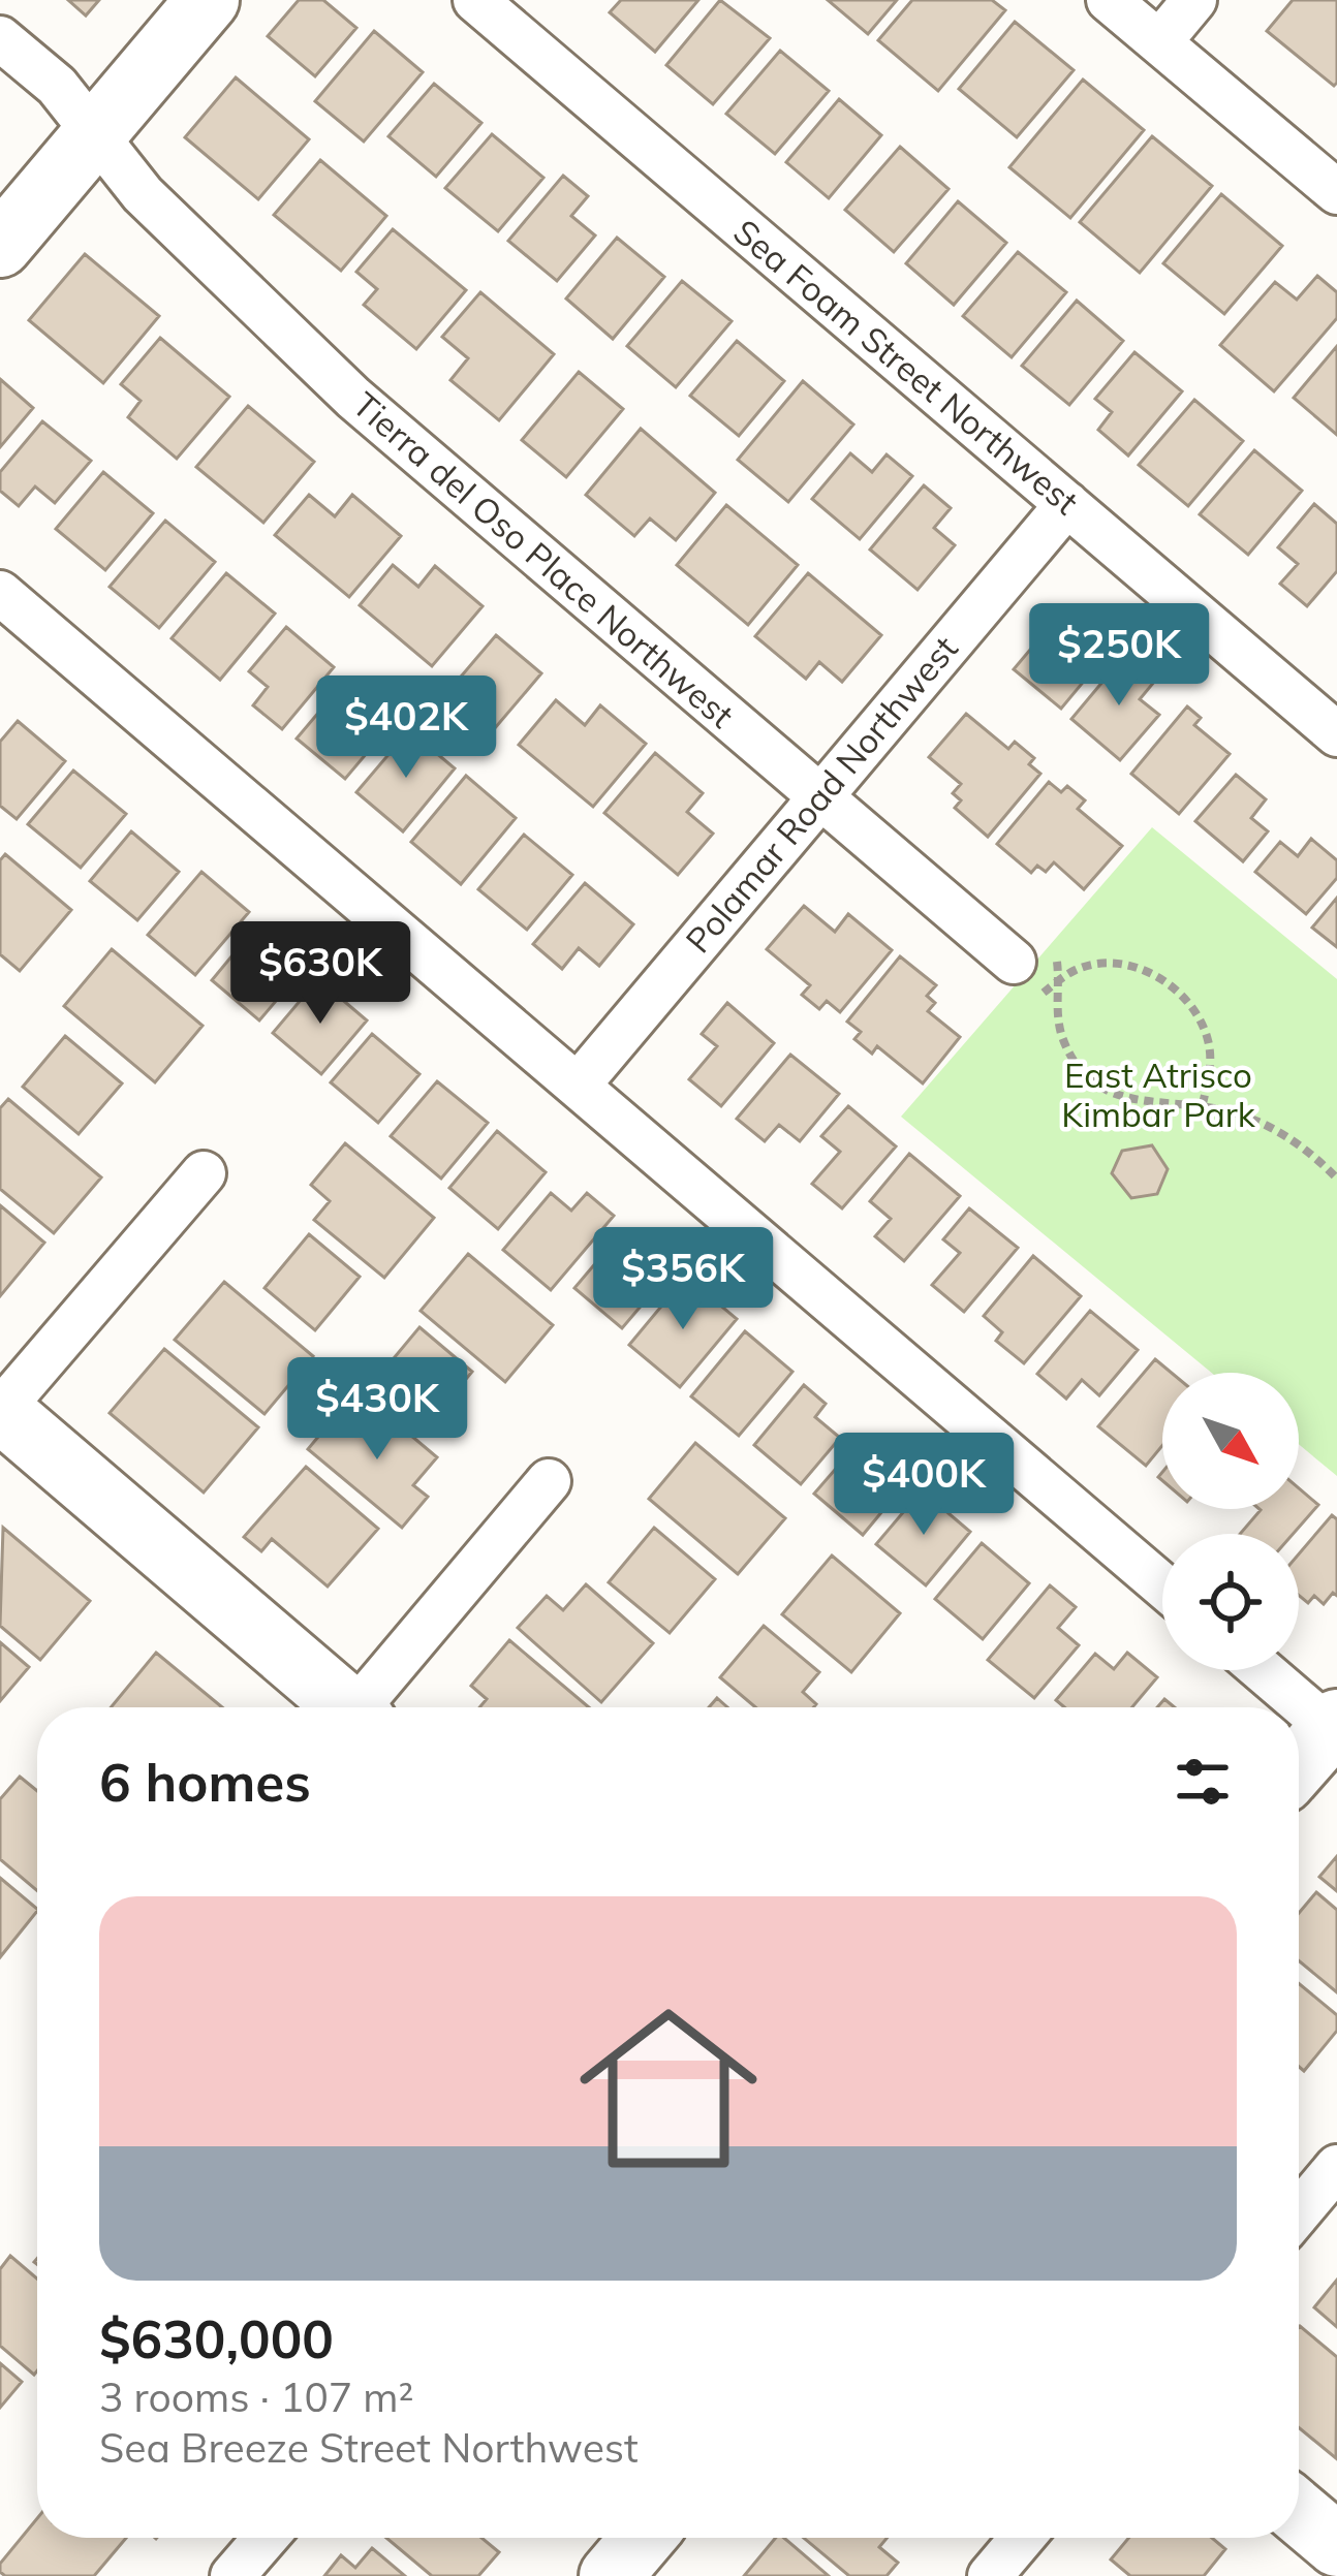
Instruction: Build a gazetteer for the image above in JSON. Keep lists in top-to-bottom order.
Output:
{
  "streets": {
    "street": ["Sea Foam Street Northwest", "Tierra del Oso Place Northwest", "Polamar Road Northwest"]
  },
  "crossings": [
    ["Sea Foam Street Northwest", "Polamar Road Northwest"],
    ["Tierra del Oso Place Northwest", "Polamar Road Northwest"]
  ],
  "parks": ["East Atrisco Kimbar Park"],
  "north": "bottom right",
  "page": {
    "price": [
      "$250K",
      "$402K",
      "$630K",
      "$356K",
      "$430K",
      "$400K"
    ],
    "heading": "6 homes",
    "list": [
      {
        "name": "$630,000",
        "note": "3 rooms · 107 m² · Sea Breeze Street Northwest"
      }
    ]
  }
}
